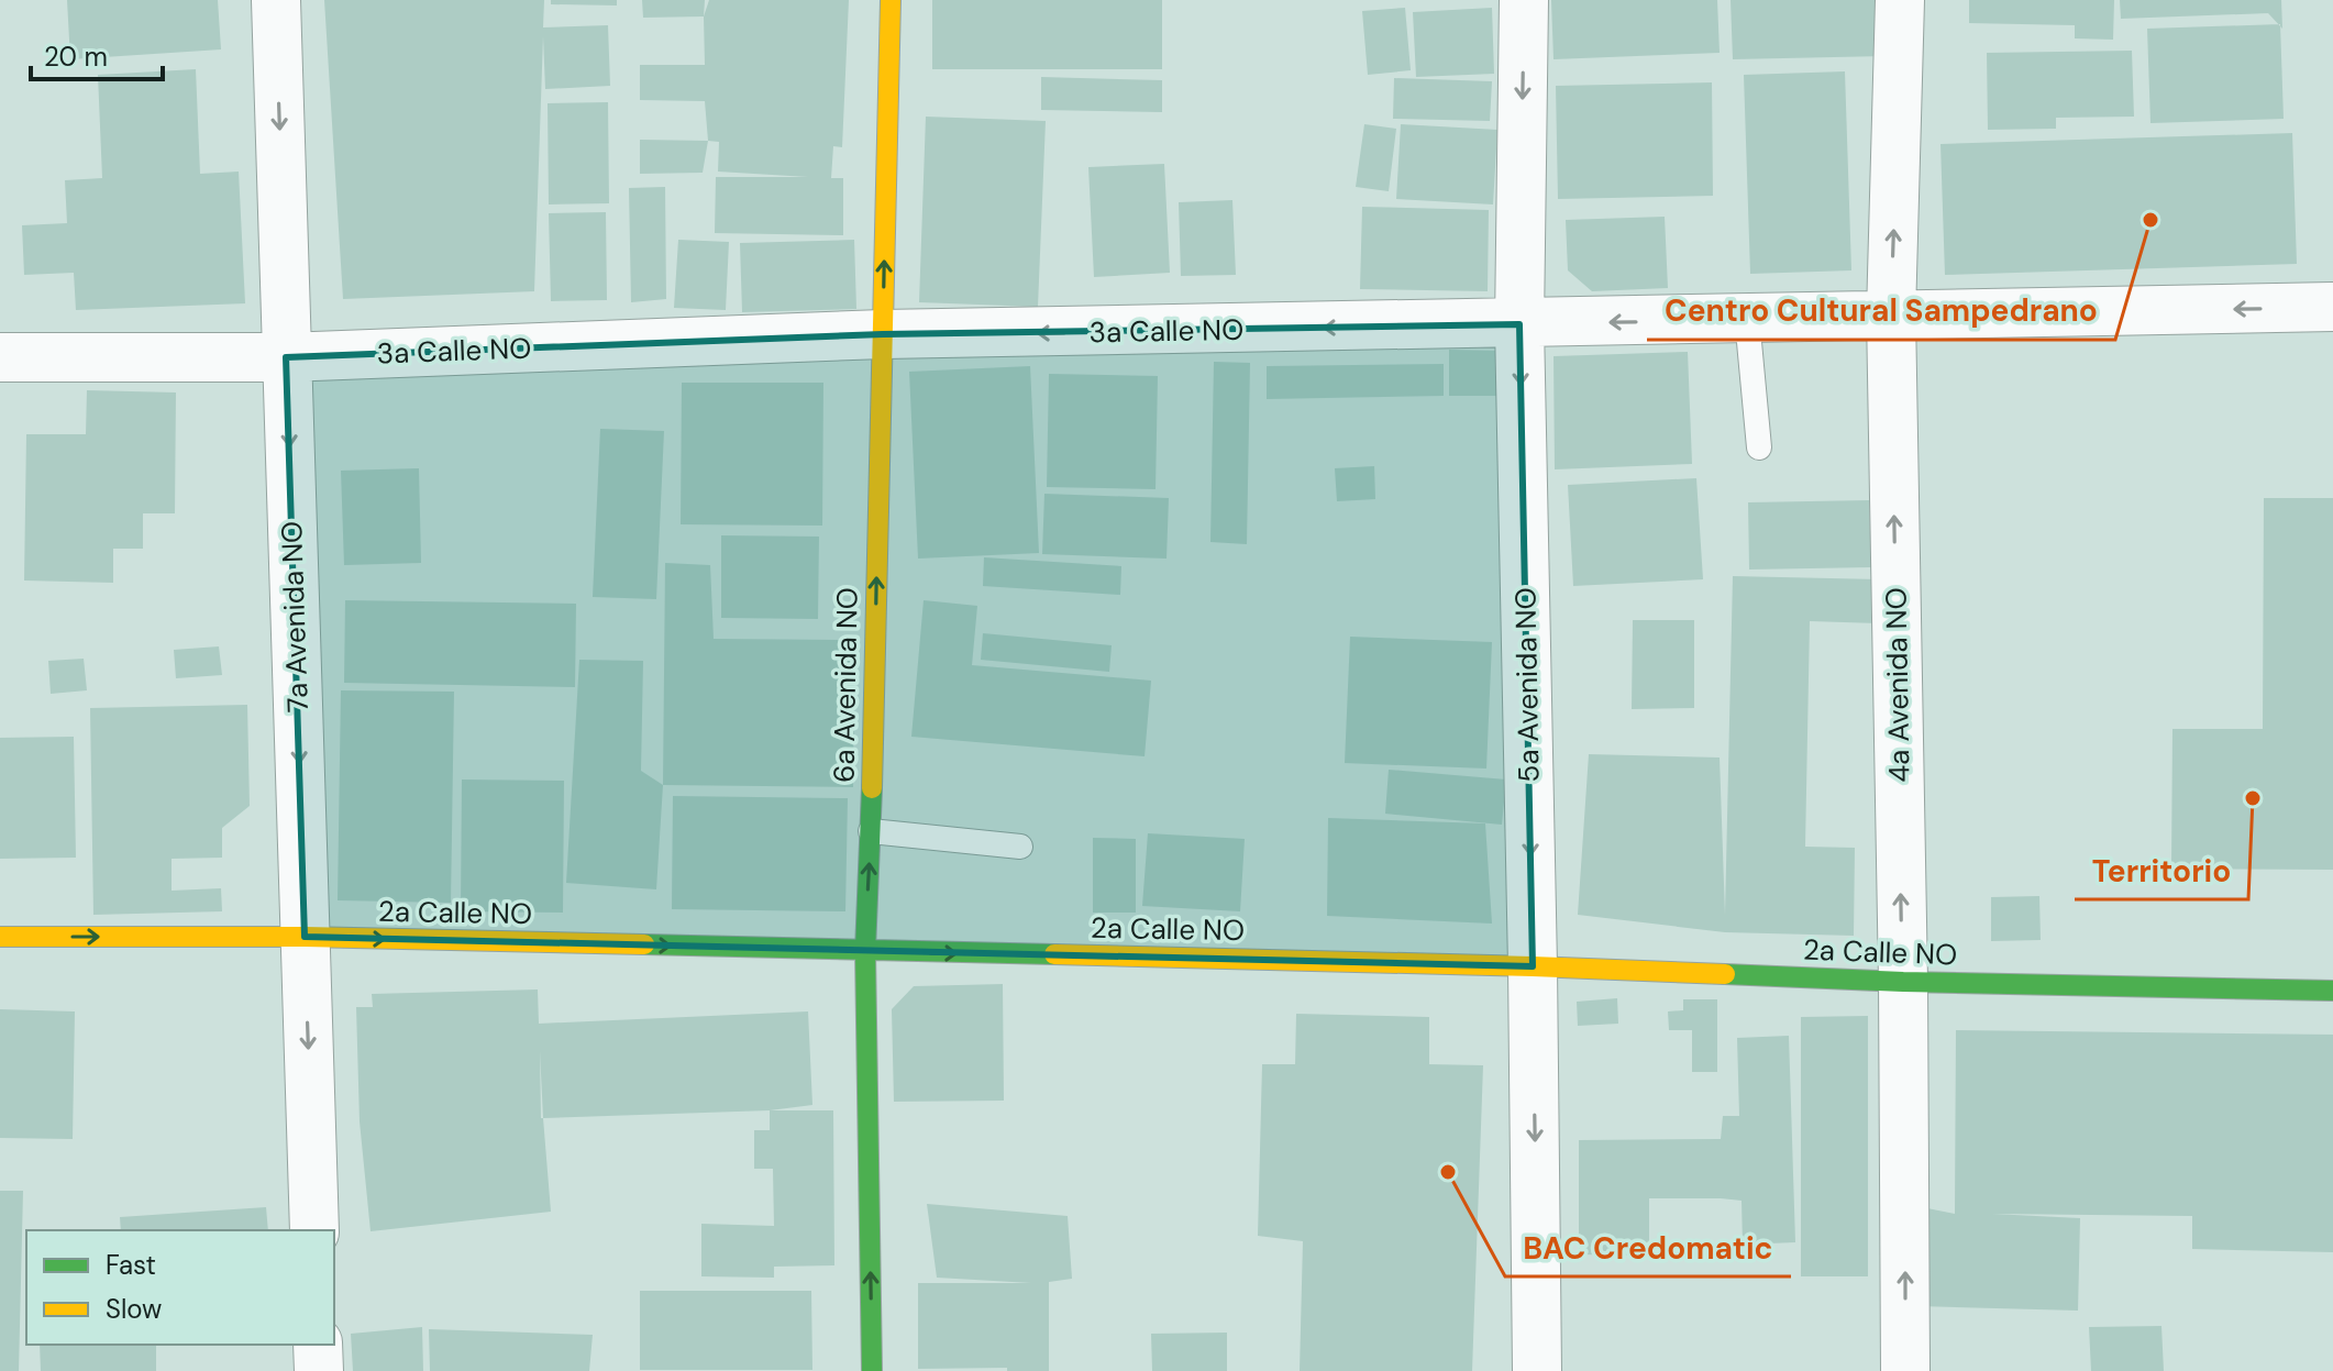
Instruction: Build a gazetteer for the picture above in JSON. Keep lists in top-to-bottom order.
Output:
{
  "streets": {
    "street": [
      "3a Calle NO",
      "7a Avenida NO",
      "6a Avenida NO",
      "5a Avenida NO",
      "4a Avenida NO",
      "2a Calle NO"
    ]
  },
  "crossings": [
    ["3a Calle NO", "7a Avenida NO"],
    ["3a Calle NO", "6a Avenida NO"],
    ["3a Calle NO", "5a Avenida NO"],
    ["3a Calle NO", "4a Avenida NO"],
    ["7a Avenida NO", "2a Calle NO"],
    ["6a Avenida NO", "2a Calle NO"],
    ["5a Avenida NO", "2a Calle NO"],
    ["4a Avenida NO", "2a Calle NO"]
  ],
  "one_way": [
    "3a Calle NO",
    "7a Avenida NO",
    "6a Avenida NO",
    "5a Avenida NO",
    "4a Avenida NO",
    "2a Calle NO"
  ],
  "places": ["Centro Cultural Sampedrano", "Territorio", "BAC Credomatic"],
  "legend": ["Fast", "Slow"],
  "scale_bar": "20 m"
}
